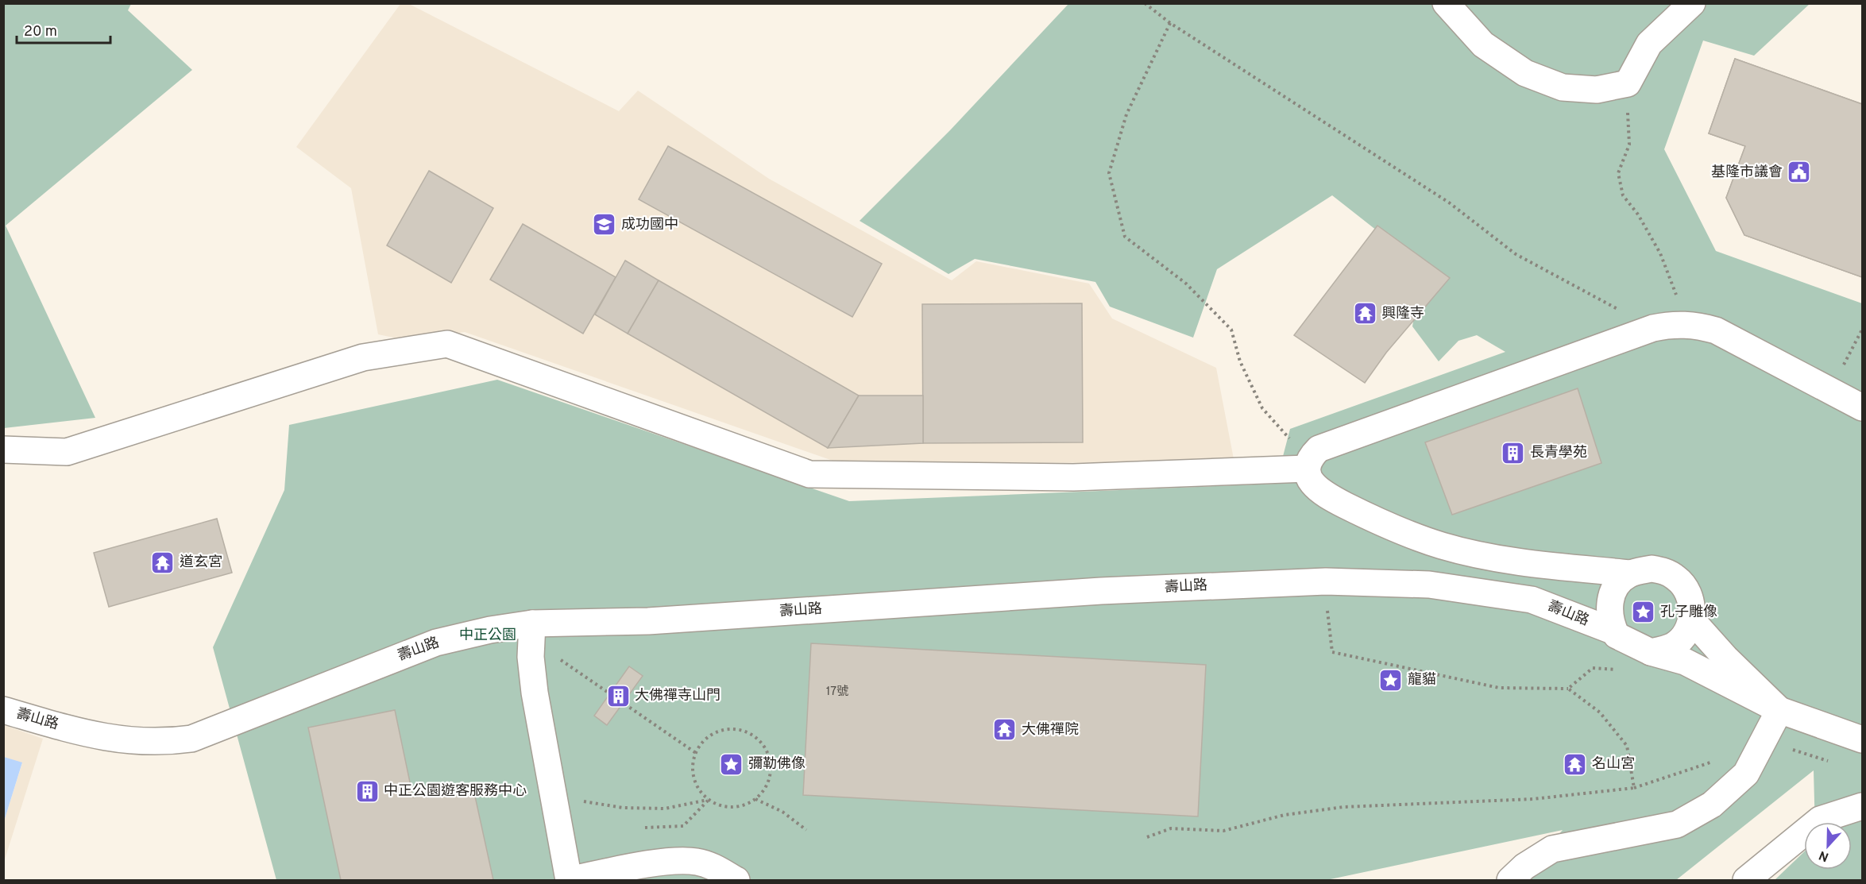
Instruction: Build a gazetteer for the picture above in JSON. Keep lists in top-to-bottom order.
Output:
{
  "streets": {
    "street": ["壽山路"]
  },
  "parks": ["中正公園"],
  "places": {
    "public building": ["基隆市議會"],
    "school or university": ["成功國中"],
    "temple": [
      "興隆寺",
      "道玄宮",
      "大佛禪院",
      "名山宮"
    ],
    "building": ["長青學苑", "大佛禪寺山門", "中正公園遊客服務中心"],
    "place": ["孔子雕像", "龍貓", "彌勒佛像"]
  },
  "house_numbers": ["17號"],
  "scale_bar": "20 m",
  "north": "bottom"
}
